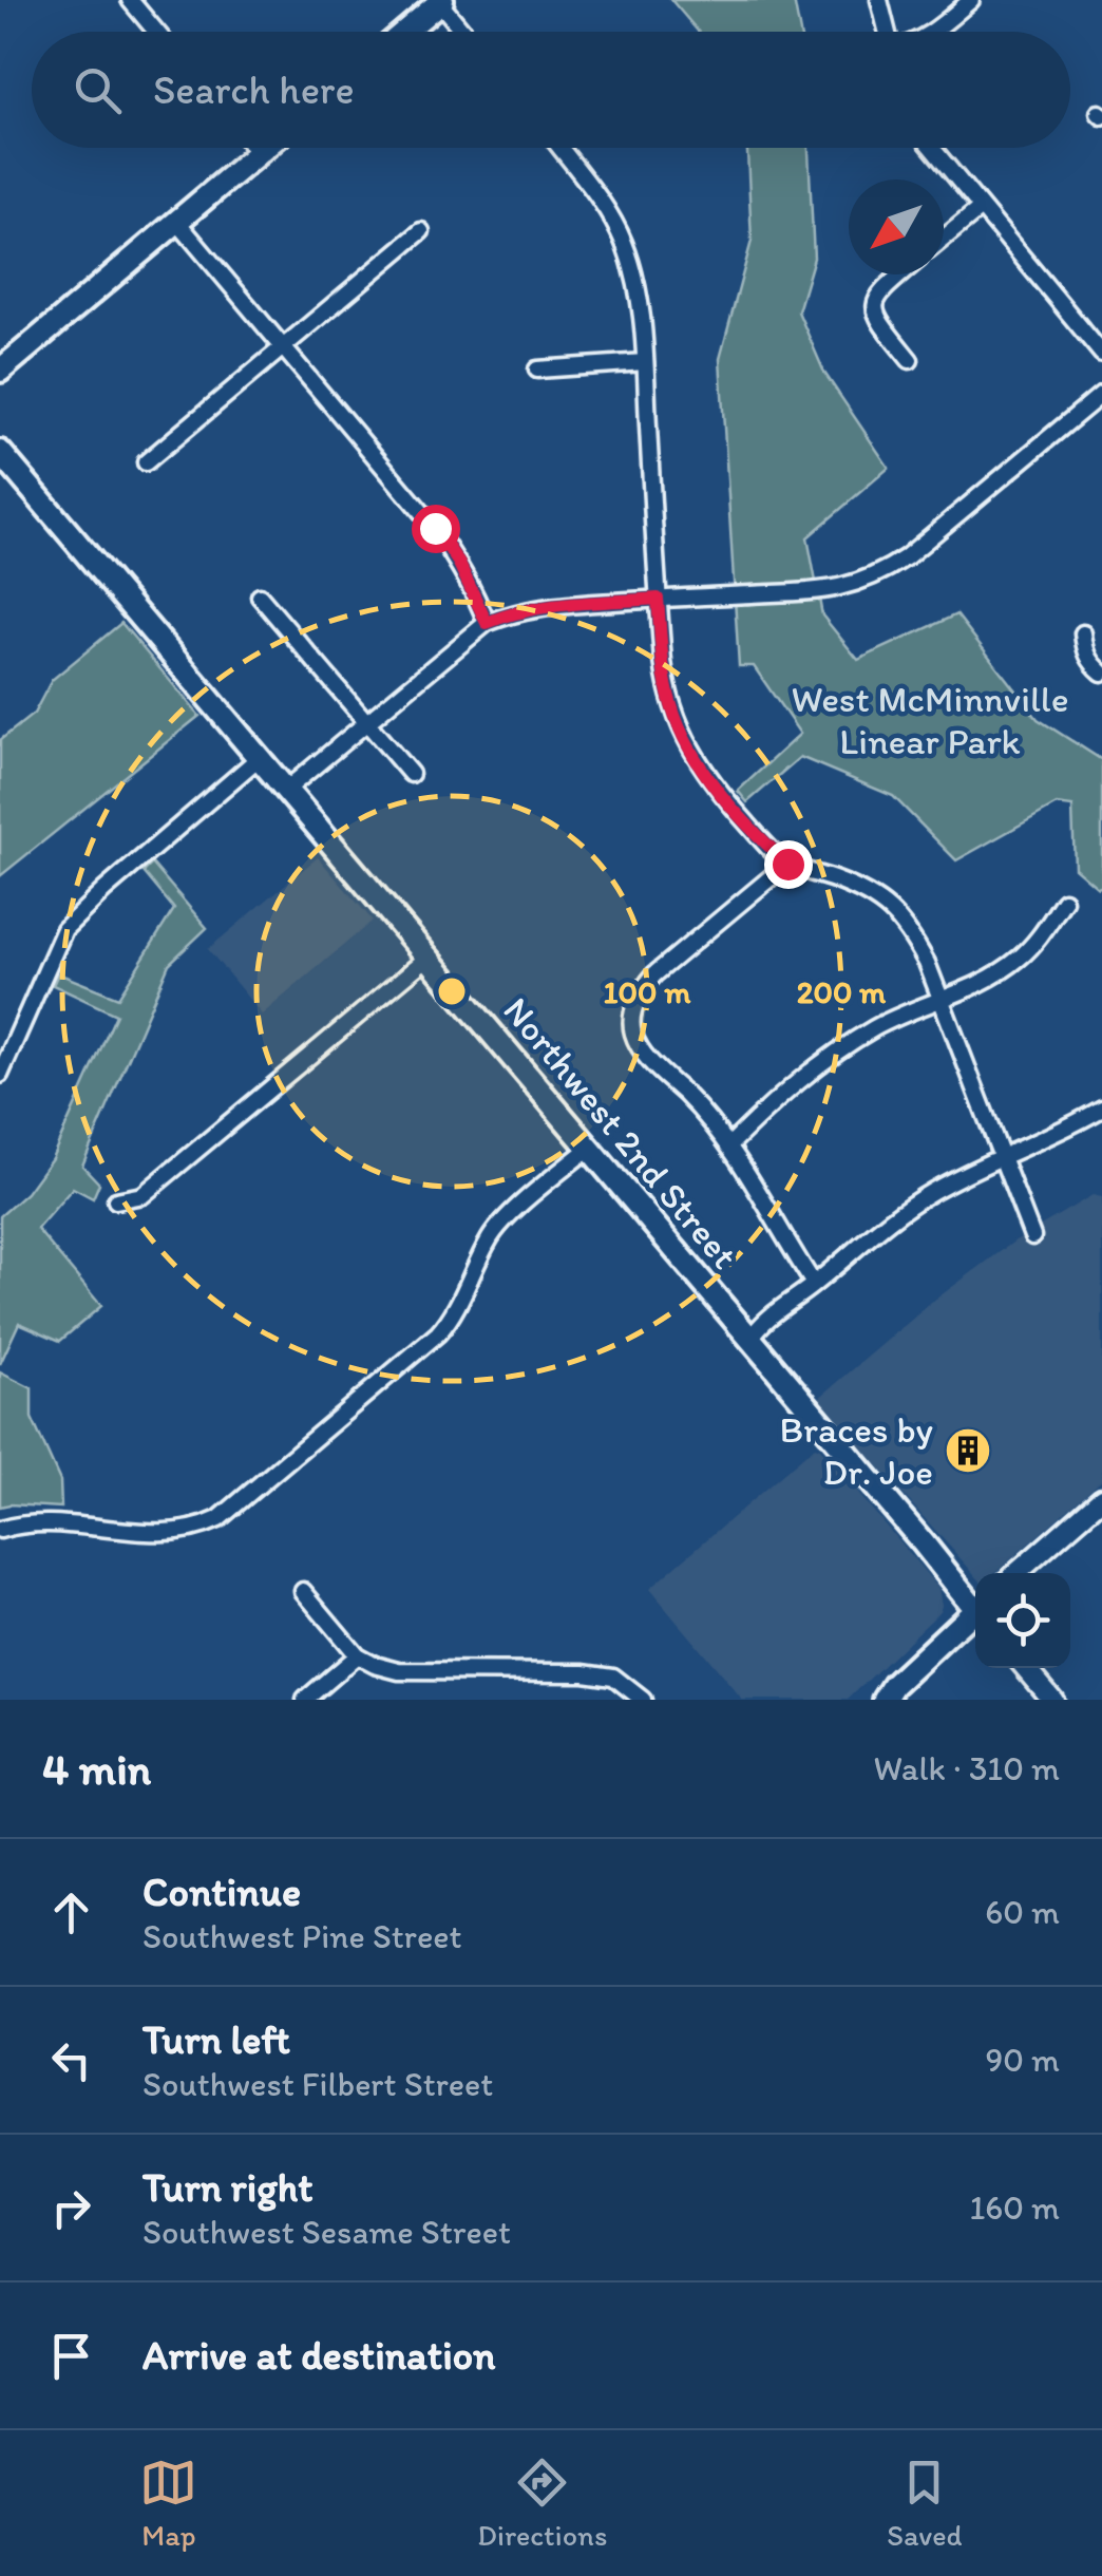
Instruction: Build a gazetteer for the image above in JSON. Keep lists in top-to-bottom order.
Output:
{
  "streets": {
    "main road": ["Northwest 2nd Street"]
  },
  "parks": ["West McMinnville Linear Park"],
  "places": {
    "building": ["Braces by Dr. Joe"]
  },
  "north": "bottom left",
  "page": {
    "search": "Search here",
    "heading": ["4 min", "Walk · 310 m"],
    "list": [
      ["Continue", "Southwest Pine Street", "60 m"],
      ["Turn left", "Southwest Filbert Street", "90 m"],
      ["Turn right", "Southwest Sesame Street", "160 m"],
      "Arrive at destination"
    ],
    "nav": ["Map", "Directions", "Saved"]
  },
  "rings": ["100 m", "200 m"]
}
